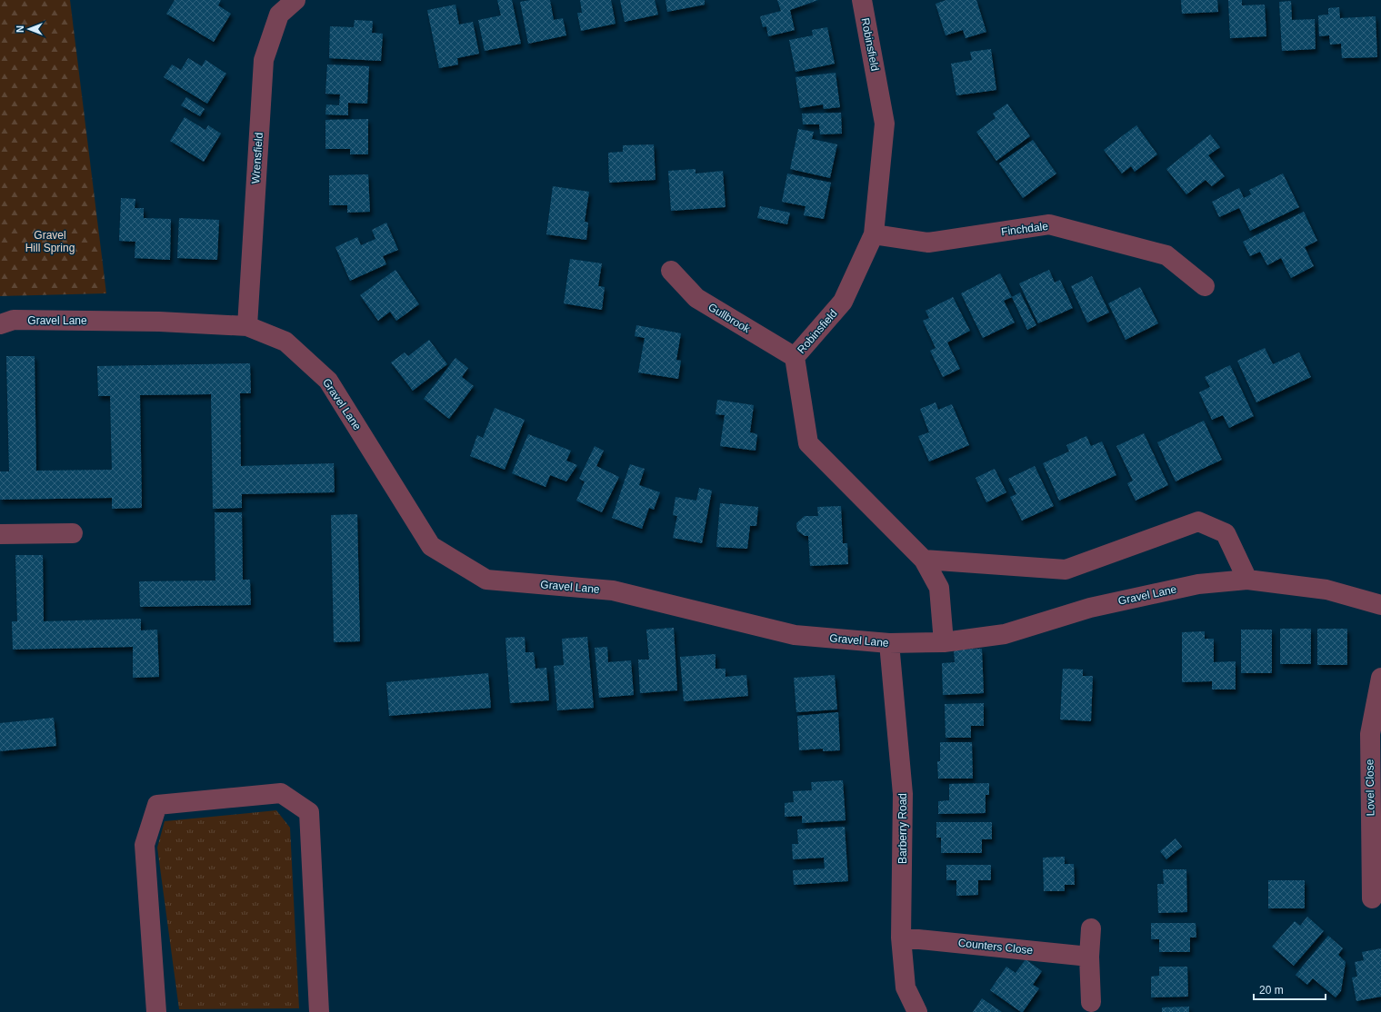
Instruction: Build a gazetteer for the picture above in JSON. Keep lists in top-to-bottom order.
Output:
{
  "streets": {
    "street": [
      "Robinsfield",
      "Wrensfield",
      "Finchdale",
      "Gullbrook",
      "Gravel Lane",
      "Lovel Close",
      "Barberry Road",
      "Counters Close"
    ]
  },
  "crossings": [
    ["Robinsfield", "Finchdale"],
    ["Robinsfield", "Gullbrook"],
    ["Robinsfield", "Gravel Lane"],
    ["Wrensfield", "Gravel Lane"],
    ["Gravel Lane", "Barberry Road"],
    ["Barberry Road", "Counters Close"]
  ],
  "parks": ["Gravel Hill Spring"],
  "scale_bar": "20 m",
  "north": "left"
}
